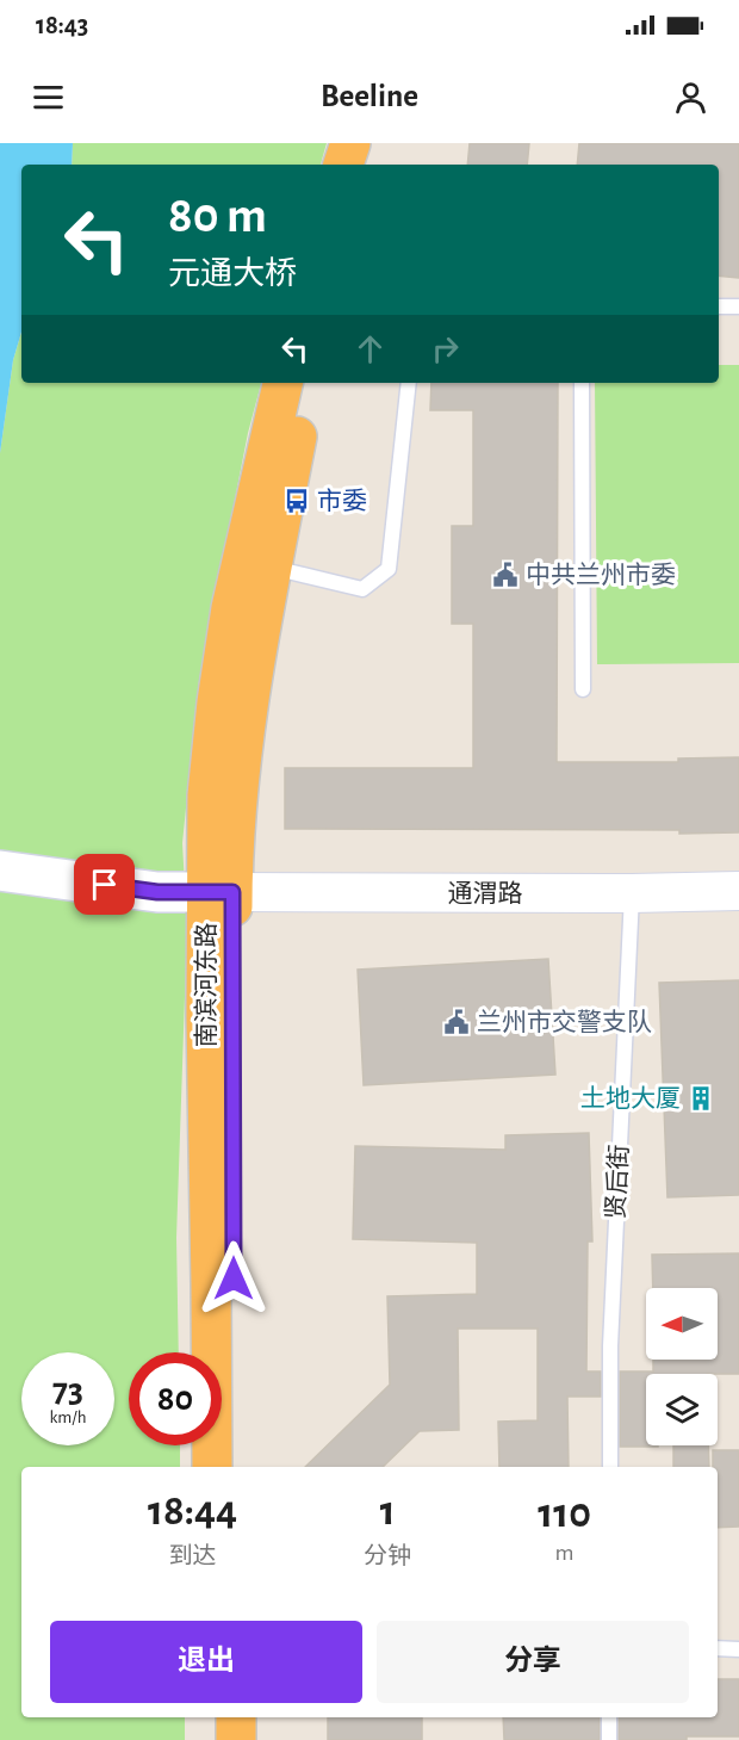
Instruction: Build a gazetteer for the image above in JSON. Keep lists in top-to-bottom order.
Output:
{
  "streets": {
    "highway": ["南滨河东路"],
    "street": ["通渭路"],
    "lane": ["贤后街"]
  },
  "crossings": [
    ["通渭路", "南滨河东路"],
    ["通渭路", "贤后街"]
  ],
  "places": {
    "bus stop": ["市委"],
    "public building": ["中共兰州市委", "兰州市交警支队"],
    "building": ["土地大厦"]
  },
  "north": "left",
  "page": {
    "status": "18:43",
    "header": "Beeline",
    "turn": ["80 m", "元通大桥"],
    "speed": "73 km/h",
    "limit": "80",
    "eta": [
      "18:44",
      "到达",
      "1",
      "分钟",
      "110",
      "m"
    ],
    "buttons": ["退出", "分享"]
  }
}
